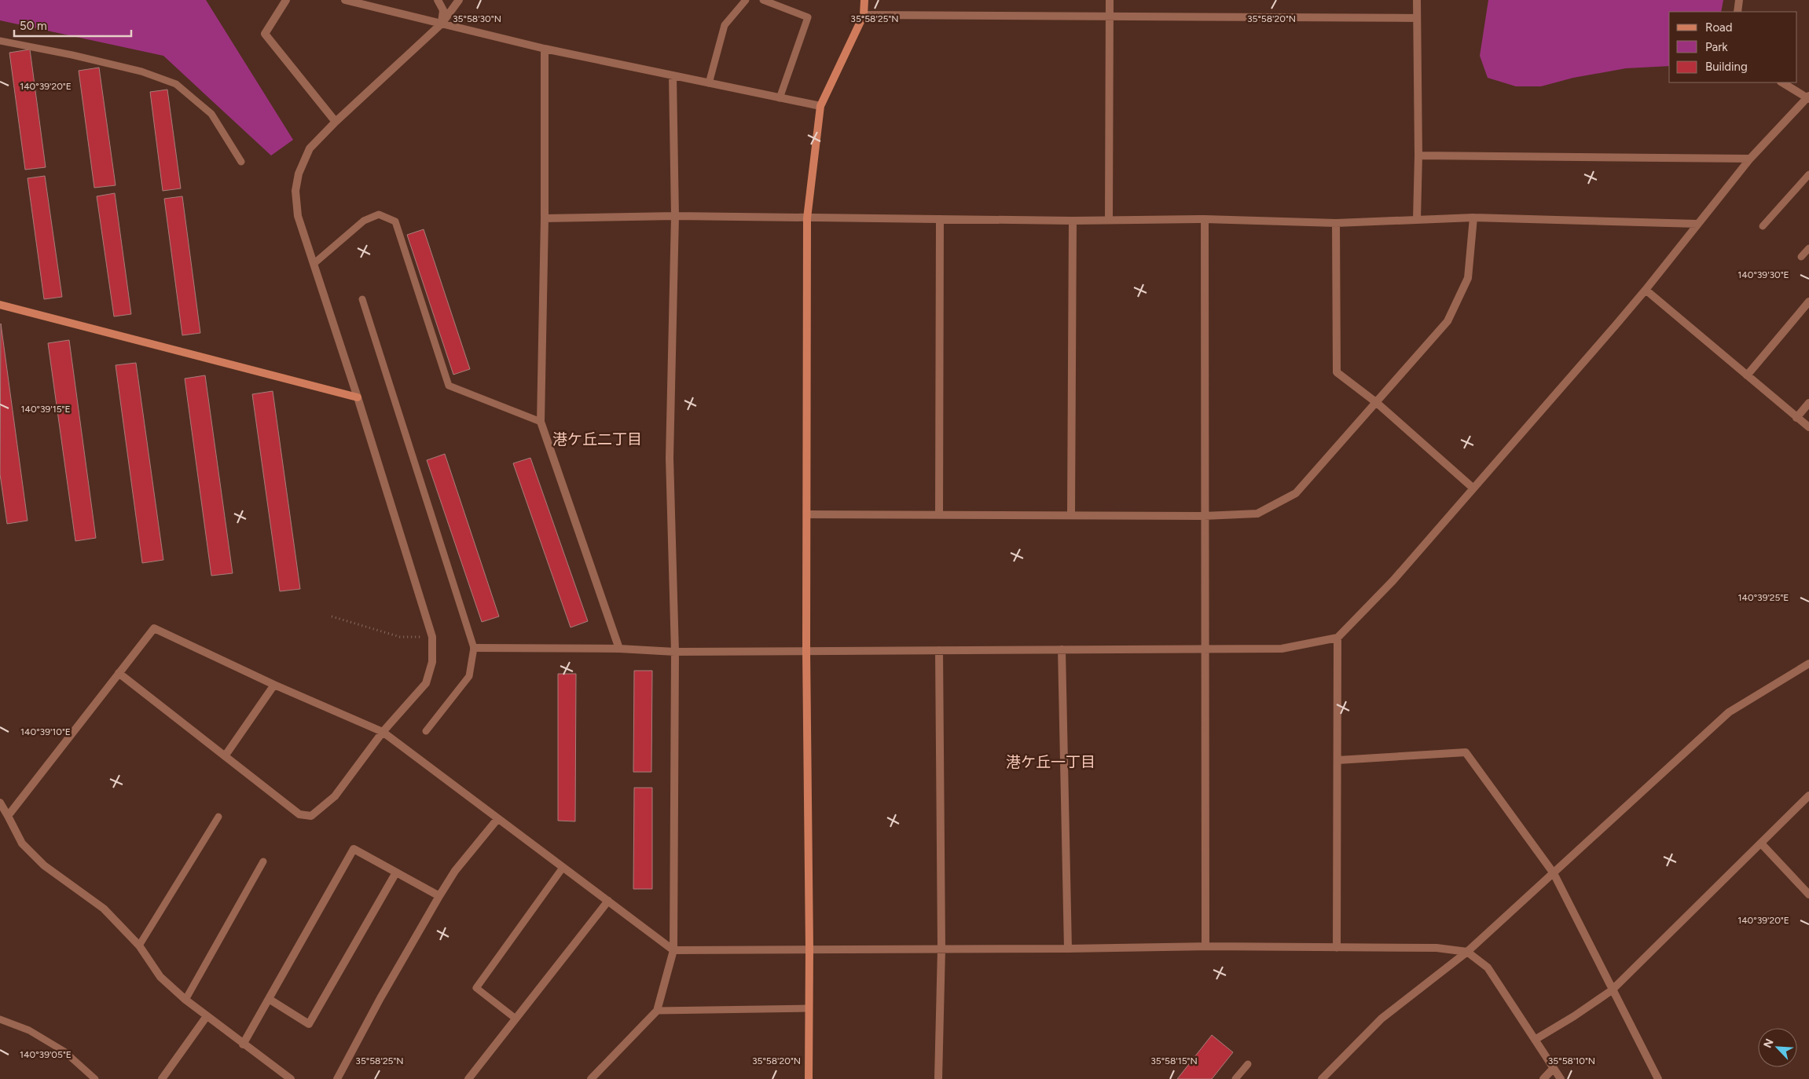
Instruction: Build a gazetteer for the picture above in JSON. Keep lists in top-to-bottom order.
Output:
{
  "districts": ["港ケ丘二丁目", "港ケ丘一丁目"],
  "legend": ["Road", "Park", "Building"],
  "scale_bar": "50 m",
  "north": "top left",
  "coordinates": [
    "35°58'30\"N",
    "35°58'25\"N",
    "35°58'20\"N",
    "140°39'20\"E",
    "140°39'30\"E",
    "140°39'15\"E",
    "140°39'25\"E",
    "140°39'10\"E",
    "140°39'05\"E",
    "35°58'15\"N",
    "35°58'10\"N"
  ]
}
